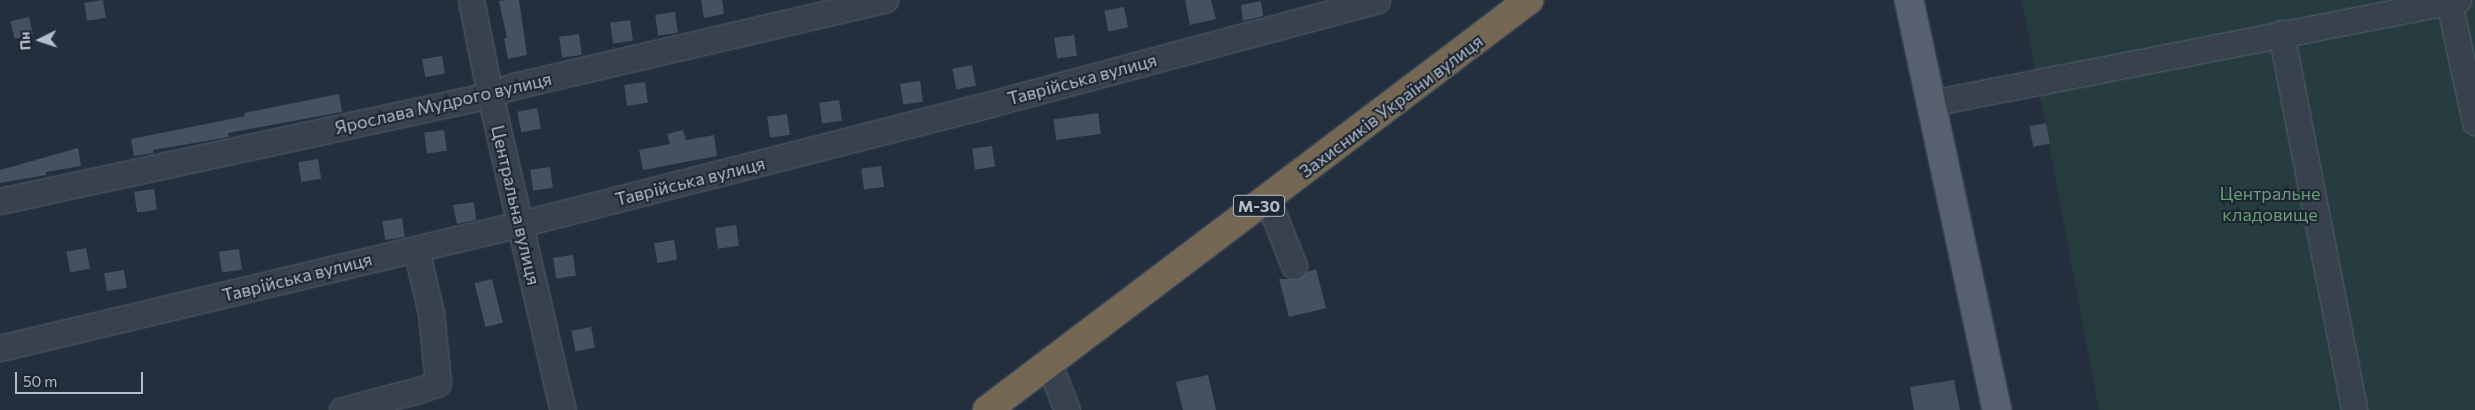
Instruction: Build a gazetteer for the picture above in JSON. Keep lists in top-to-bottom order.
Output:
{
  "streets": {
    "highway": ["Захисників України вулиця", "М-30"],
    "street": ["Таврійська вулиця", "Ярослава Мудрого вулиця", "Центральна вулиця"]
  },
  "crossings": [
    ["Таврійська вулиця", "Центральна вулиця"],
    ["Ярослава Мудрого вулиця", "Центральна вулиця"]
  ],
  "parks": ["Центральне кладовище"],
  "scale_bar": "50 m",
  "north": "left"
}
